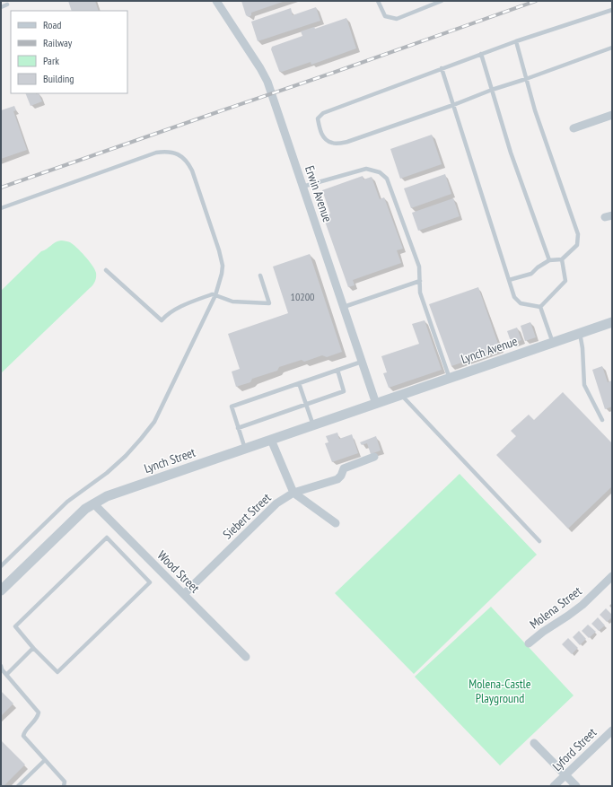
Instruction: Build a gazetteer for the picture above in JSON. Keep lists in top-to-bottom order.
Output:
{
  "streets": {
    "street": [
      "Erwin Avenue",
      "Lynch Avenue",
      "Lynch Street",
      "Siebert Street",
      "Wood Street",
      "Molena Street",
      "Lyford Street"
    ]
  },
  "crossings": [
    ["Erwin Avenue", "Lynch Avenue"],
    ["Erwin Avenue", "Lynch Street"],
    ["Lynch Avenue", "Lynch Street"],
    ["Lynch Street", "Wood Street"],
    ["Siebert Street", "Wood Street"]
  ],
  "parks": ["Molena-Castle Playground"],
  "house_numbers": ["10200"],
  "legend": [
    "Road",
    "Railway",
    "Park",
    "Building"
  ]
}
